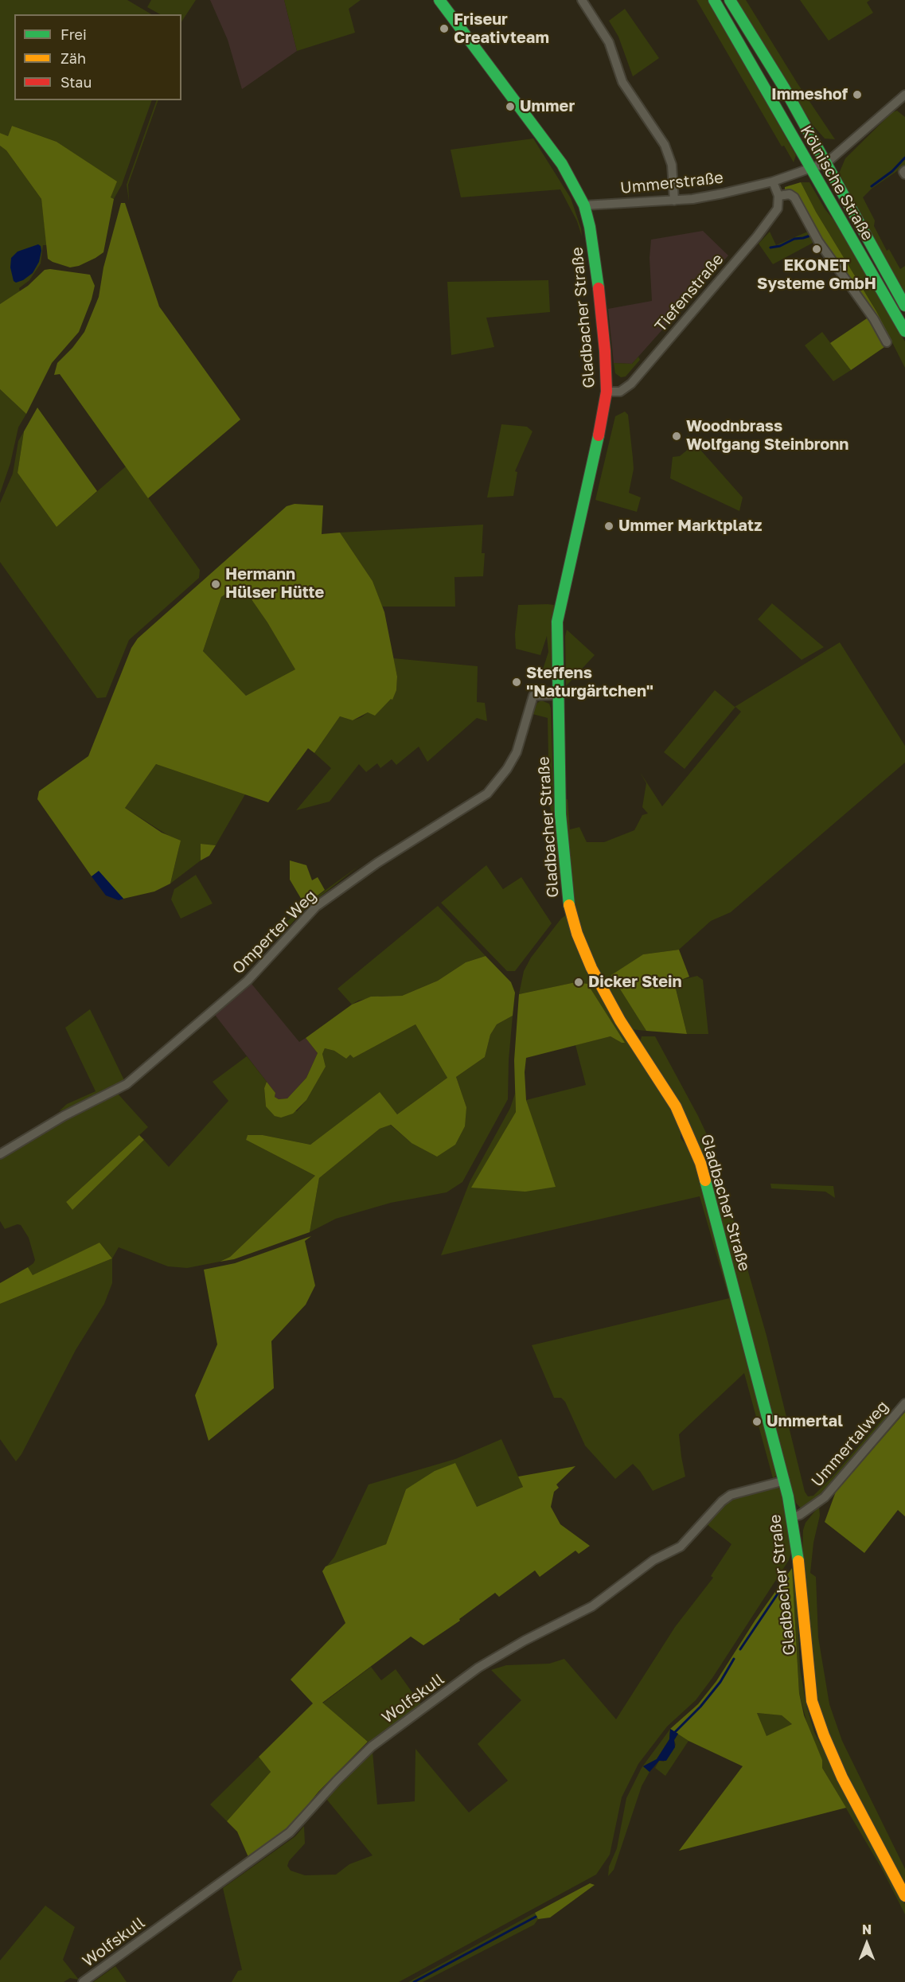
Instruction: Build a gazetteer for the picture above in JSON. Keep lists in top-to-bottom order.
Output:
{
  "streets": {
    "main road": ["Kölnische Straße", "Gladbacher Straße"],
    "street": [
      "Ummerstraße",
      "Tiefenstraße",
      "Omperter Weg",
      "Ummertalweg",
      "Wolfskull"
    ]
  },
  "crossings": [
    ["Ummerstraße", "Kölnische Straße"],
    ["Ummerstraße", "Gladbacher Straße"],
    ["Tiefenstraße", "Gladbacher Straße"],
    ["Gladbacher Straße", "Omperter Weg"],
    ["Gladbacher Straße", "Ummertalweg"],
    ["Gladbacher Straße", "Wolfskull"]
  ],
  "places": [
    "Friseur Creativteam",
    "Immeshof",
    "Ummer",
    "EKONET Systeme GmbH",
    "Woodnbrass Wolfgang Steinbronn",
    "Ummer Marktplatz",
    "Hermann Hülser Hütte",
    "Steffens \"Naturgärtchen\"",
    "Dicker Stein",
    "Ummertal"
  ],
  "legend": ["Frei", "Zäh", "Stau"],
  "north": "top"
}
